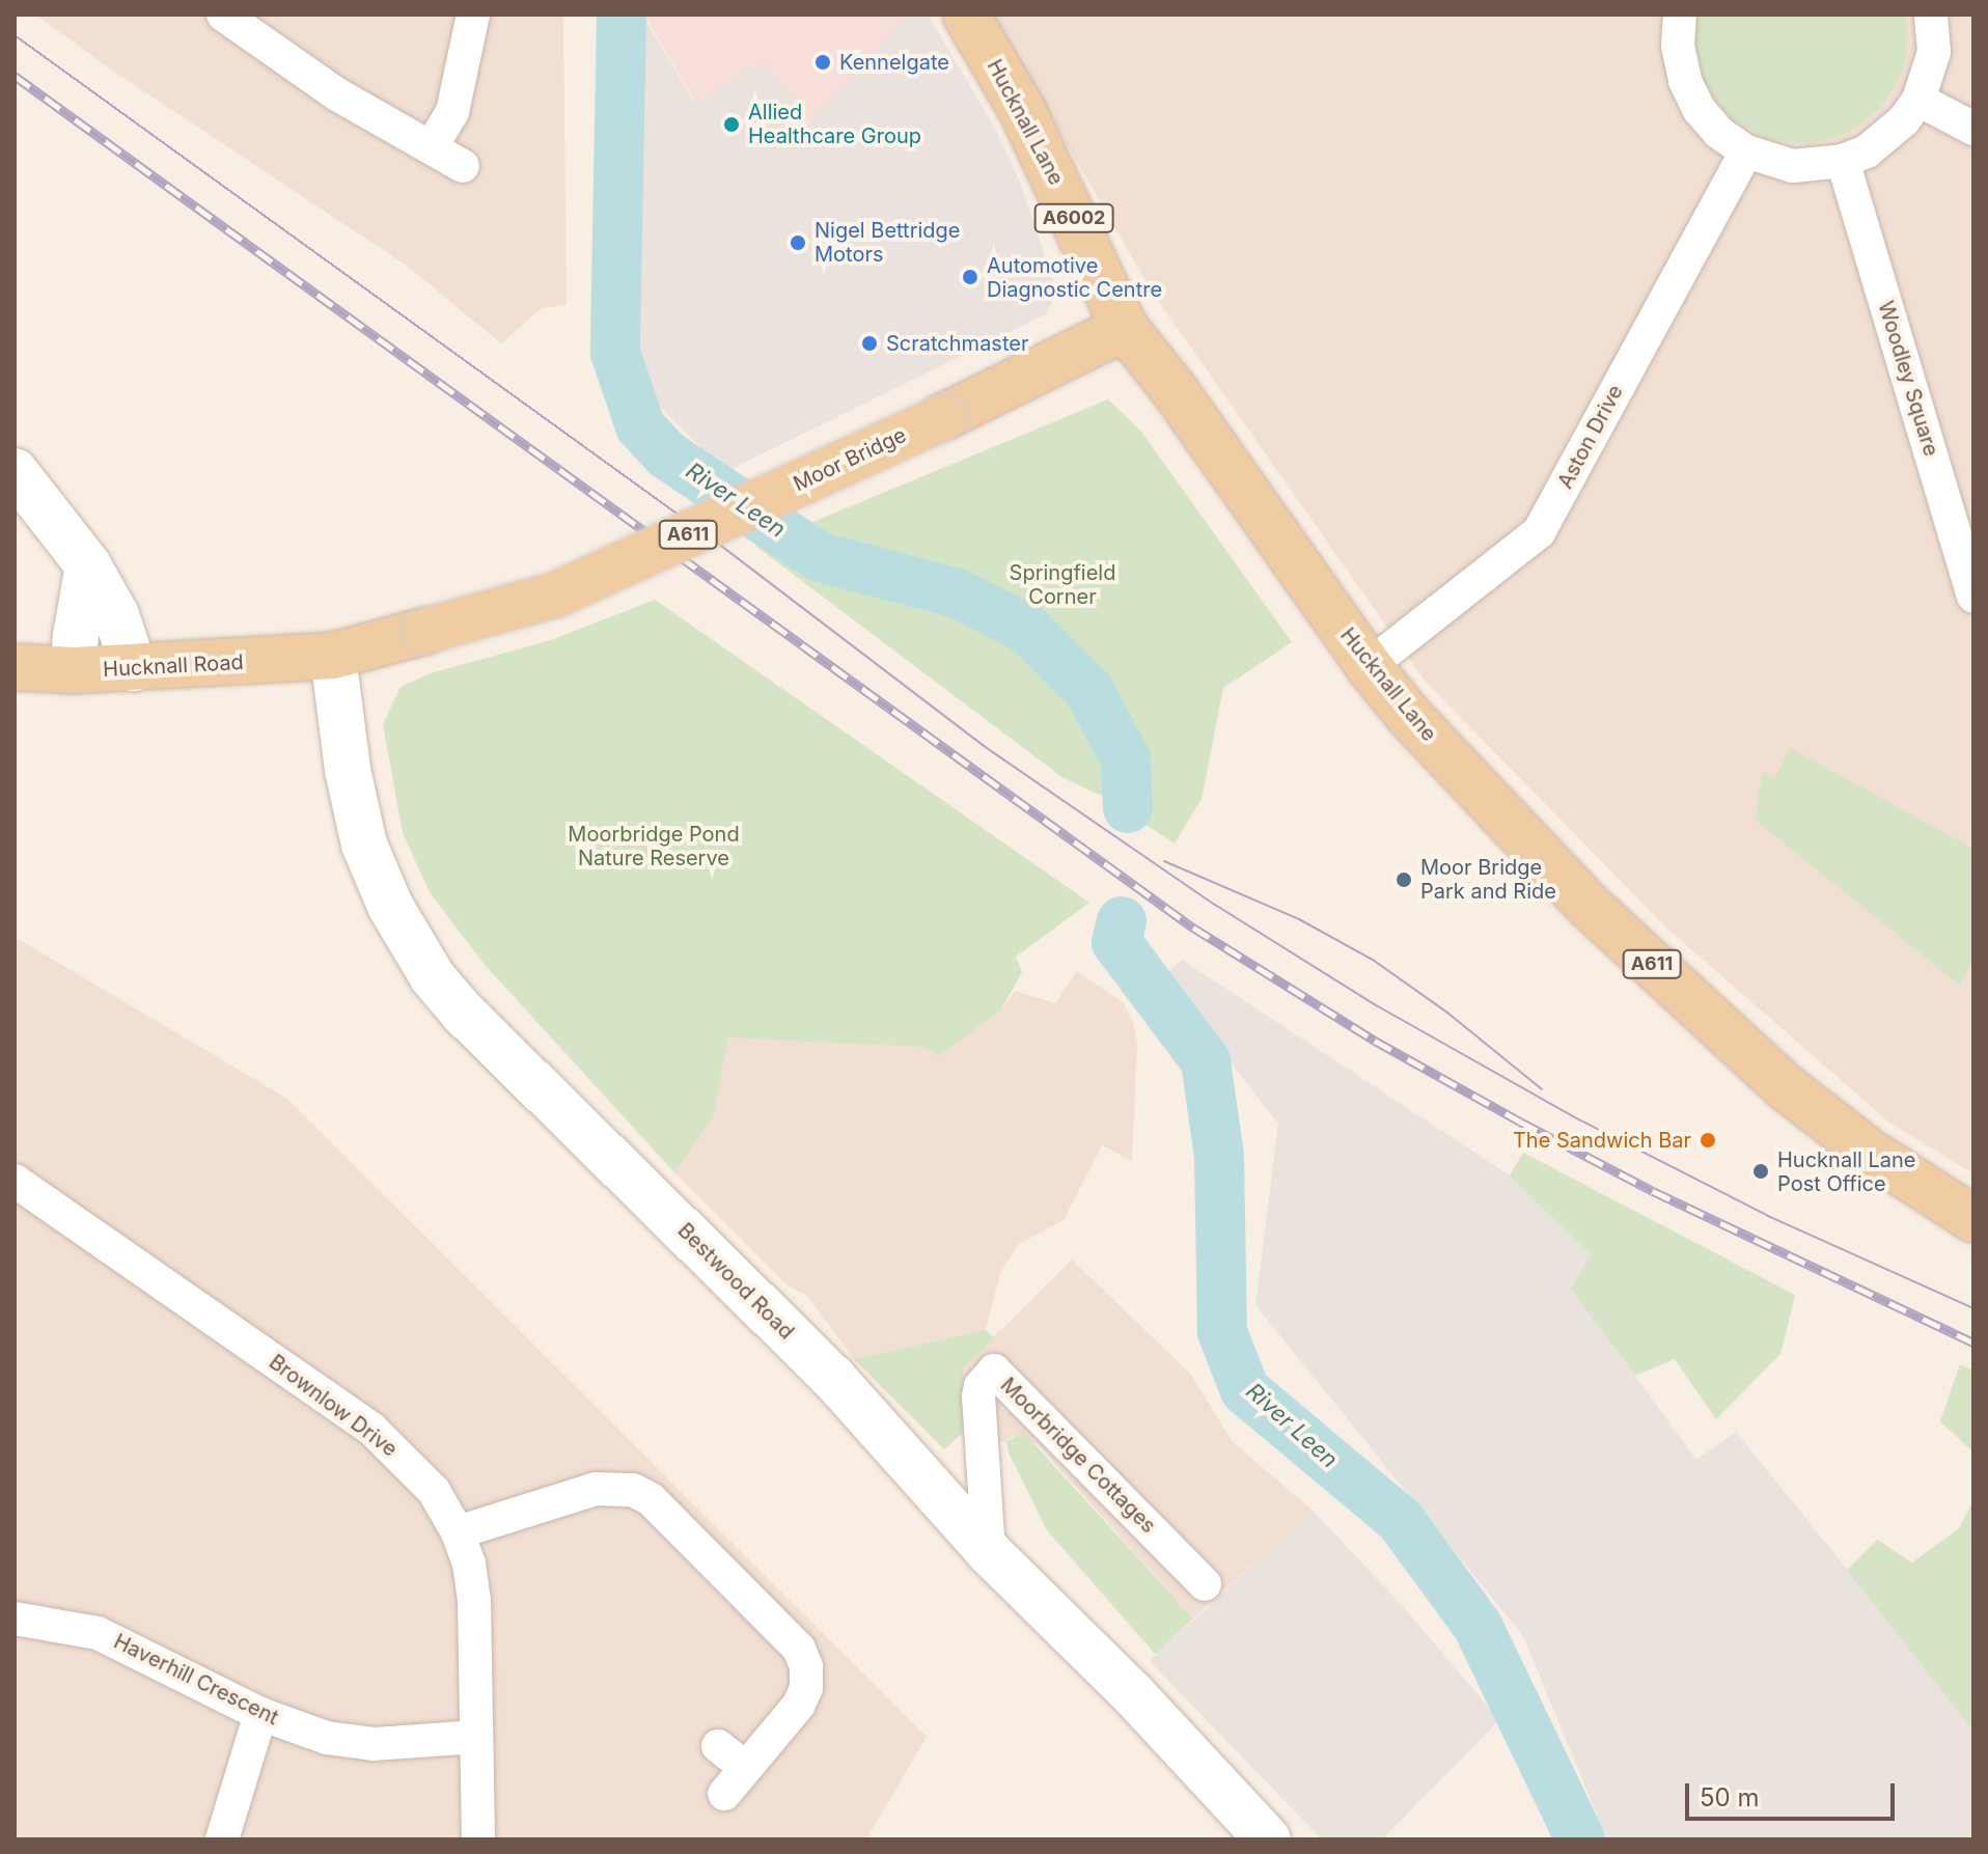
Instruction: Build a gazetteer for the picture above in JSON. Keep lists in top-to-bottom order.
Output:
{
  "streets": {
    "main road": [
      "Hucknall Lane",
      "A6002",
      "Moor Bridge",
      "A611",
      "Hucknall Road",
      "Bestwood Road"
    ],
    "street": [
      "Woodley Square",
      "Aston Drive",
      "Brownlow Drive",
      "Moorbridge Cottages",
      "Haverhill Crescent"
    ]
  },
  "crossings": [
    ["Hucknall Lane", "Aston Drive"],
    ["Hucknall Lane", "Moor Bridge"],
    ["Moor Bridge", "Hucknall Road"],
    ["Moor Bridge", "Bestwood Road"],
    ["Hucknall Road", "Bestwood Road"],
    ["Bestwood Road", "Moorbridge Cottages"],
    ["Brownlow Drive", "Haverhill Crescent"]
  ],
  "water": ["River Leen"],
  "parks": ["Springfield Corner", "Moorbridge Pond Nature Reserve"],
  "places": [
    "Kennelgate",
    "Allied Healthcare Group",
    "Nigel Bettridge Motors",
    "Automotive Diagnostic Centre",
    "Scratchmaster",
    "Moor Bridge Park and Ride",
    "The Sandwich Bar",
    "Hucknall Lane Post Office"
  ],
  "scale_bar": "50 m"
}
